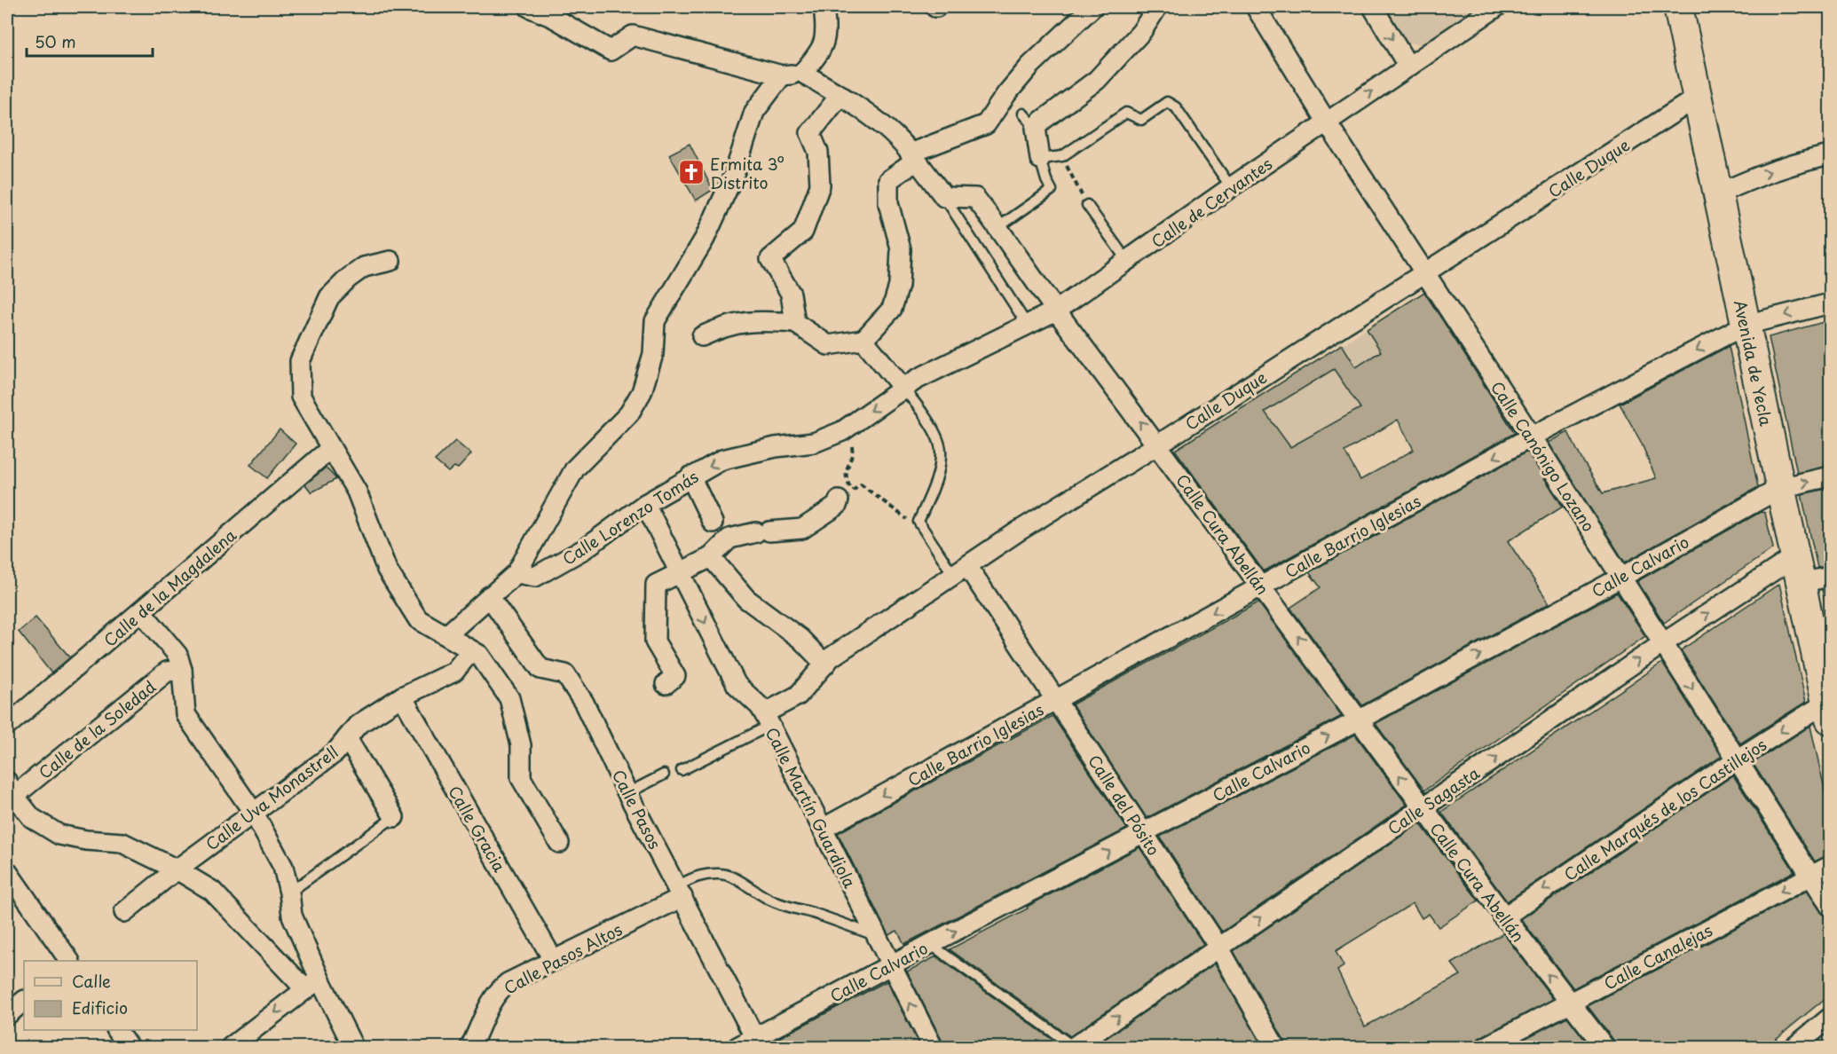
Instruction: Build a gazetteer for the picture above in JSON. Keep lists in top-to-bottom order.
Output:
{
  "streets": {
    "main road": ["Avenida de Yecla"],
    "street": [
      "Calle Duque",
      "Calle de Cervantes",
      "Calle Canónigo Lozano",
      "Calle Lorenzo Tomás",
      "Calle Cura Abellán",
      "Calle Barrio Iglesias",
      "Calle Calvario",
      "Calle de la Magdalena",
      "Calle de la Soledad",
      "Calle Uva Monastrell",
      "Calle Sagasta",
      "Calle del Pósito",
      "Calle Martín Guardiola",
      "Calle Pasos",
      "Calle Marqués de los Castillejos",
      "Calle Gracia",
      "Calle Canalejas",
      "Calle Pasos Altos"
    ]
  },
  "crossings": [
    ["Calle Duque", "Avenida de Yecla"],
    ["Calle Duque", "Calle Canónigo Lozano"],
    ["Calle Duque", "Calle Cura Abellán"],
    ["Calle Duque", "Calle del Pósito"],
    ["Calle Duque", "Calle Martín Guardiola"],
    ["Calle de Cervantes", "Calle Canónigo Lozano"],
    ["Calle de Cervantes", "Calle Lorenzo Tomás"],
    ["Calle de Cervantes", "Calle Cura Abellán"],
    ["Avenida de Yecla", "Calle Barrio Iglesias"],
    ["Avenida de Yecla", "Calle Calvario"],
    ["Avenida de Yecla", "Calle Sagasta"],
    ["Avenida de Yecla", "Calle Marqués de los Castillejos"],
    ["Calle Canónigo Lozano", "Calle Barrio Iglesias"],
    ["Calle Canónigo Lozano", "Calle Calvario"],
    ["Calle Canónigo Lozano", "Calle Sagasta"],
    ["Calle Canónigo Lozano", "Calle Marqués de los Castillejos"],
    ["Calle Canónigo Lozano", "Calle Canalejas"],
    ["Calle Lorenzo Tomás", "Calle Martín Guardiola"],
    ["Calle Cura Abellán", "Calle Barrio Iglesias"],
    ["Calle Cura Abellán", "Calle Calvario"],
    ["Calle Cura Abellán", "Calle Sagasta"],
    ["Calle Cura Abellán", "Calle Marqués de los Castillejos"],
    ["Calle Cura Abellán", "Calle Canalejas"],
    ["Calle Barrio Iglesias", "Calle del Pósito"],
    ["Calle Barrio Iglesias", "Calle Martín Guardiola"],
    ["Calle Calvario", "Calle del Pósito"],
    ["Calle Calvario", "Calle Martín Guardiola"],
    ["Calle Calvario", "Calle Pasos"],
    ["Calle Uva Monastrell", "Calle Gracia"],
    ["Calle Sagasta", "Calle del Pósito"],
    ["Calle Pasos", "Calle Pasos Altos"],
    ["Calle Gracia", "Calle Pasos Altos"]
  ],
  "one_way": [
    "Calle Cura Abellán",
    "Calle Barrio Iglesias",
    "Calle Calvario",
    "Calle Sagasta",
    "Calle Marqués de los Castillejos",
    "Calle Canalejas"
  ],
  "places": {
    "church": ["Ermita 3º Distrito"]
  },
  "legend": ["Calle", "Edificio"],
  "scale_bar": "50 m"
}
